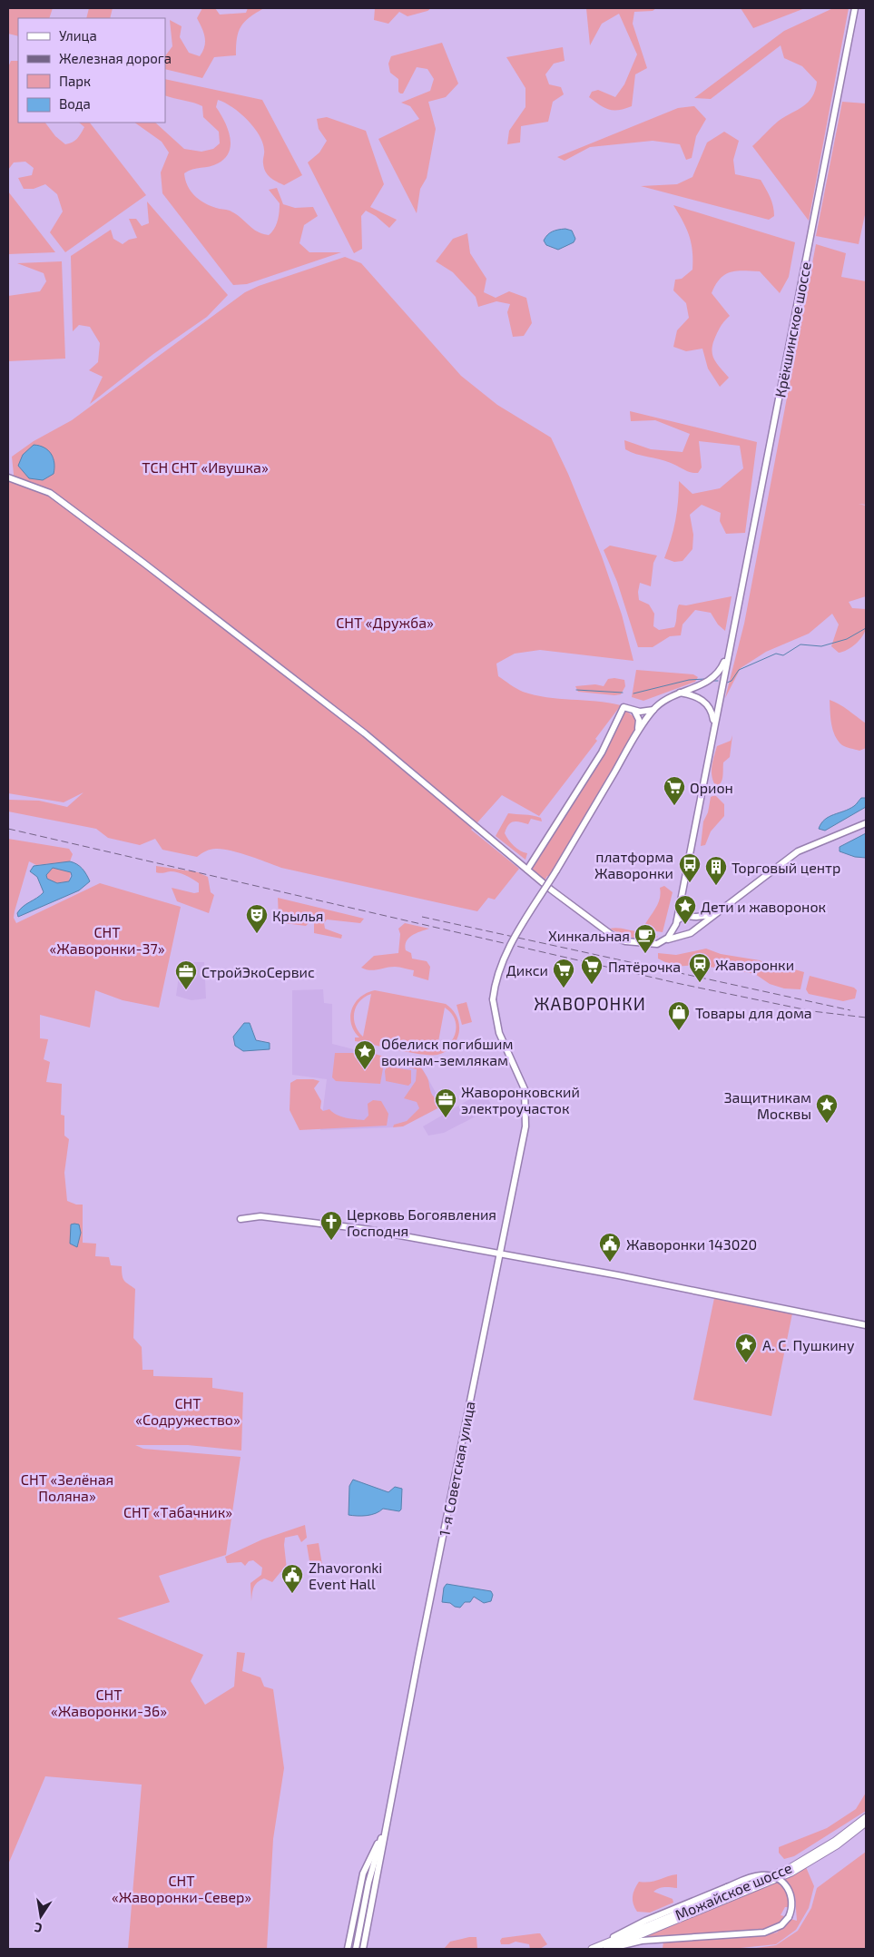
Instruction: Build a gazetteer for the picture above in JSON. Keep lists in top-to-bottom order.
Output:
{
  "streets": {
    "main road": ["Крёкшинское шоссе", "1-я Советская улица", "Можайское шоссе"]
  },
  "crossings": [
    ["Крёкшинское шоссе", "1-я Советская улица"]
  ],
  "districts": ["ЖАВОРОНКИ"],
  "parks": [
    "ТСН СНТ «Ивушка»",
    "СНТ «Дружба»",
    "СНТ «Жаворонки-37»",
    "СНТ «Содружество»",
    "СНТ «Зелёная Поляна»",
    "СНТ «Табачник»",
    "СНТ «Жаворонки-36»",
    "СНТ «Жаворонки-Север»"
  ],
  "places": {
    "supermarket": ["Орион", "Пятёрочка", "Дикси"],
    "bus stop": ["платформа Жаворонки"],
    "building": ["Торговый центр"],
    "place": [
      "Дети и жаворонок",
      "Обелиск погибшим воинам-землякам",
      "Защитникам Москвы",
      "А. С. Пушкину"
    ],
    "theatre": ["Крылья"],
    "cafe": ["Хинкальная"],
    "station": ["Жаворонки"],
    "office": ["СтройЭкоСервис", "Жаворонковский электроучасток"],
    "shop": ["Товары для дома"],
    "church": ["Церковь Богоявления Господня"],
    "public building": ["Жаворонки 143020", "Zhavoronki Event Hall"]
  },
  "legend": [
    "Улица",
    "Железная дорога",
    "Парк",
    "Вода"
  ],
  "north": "bottom"
}
